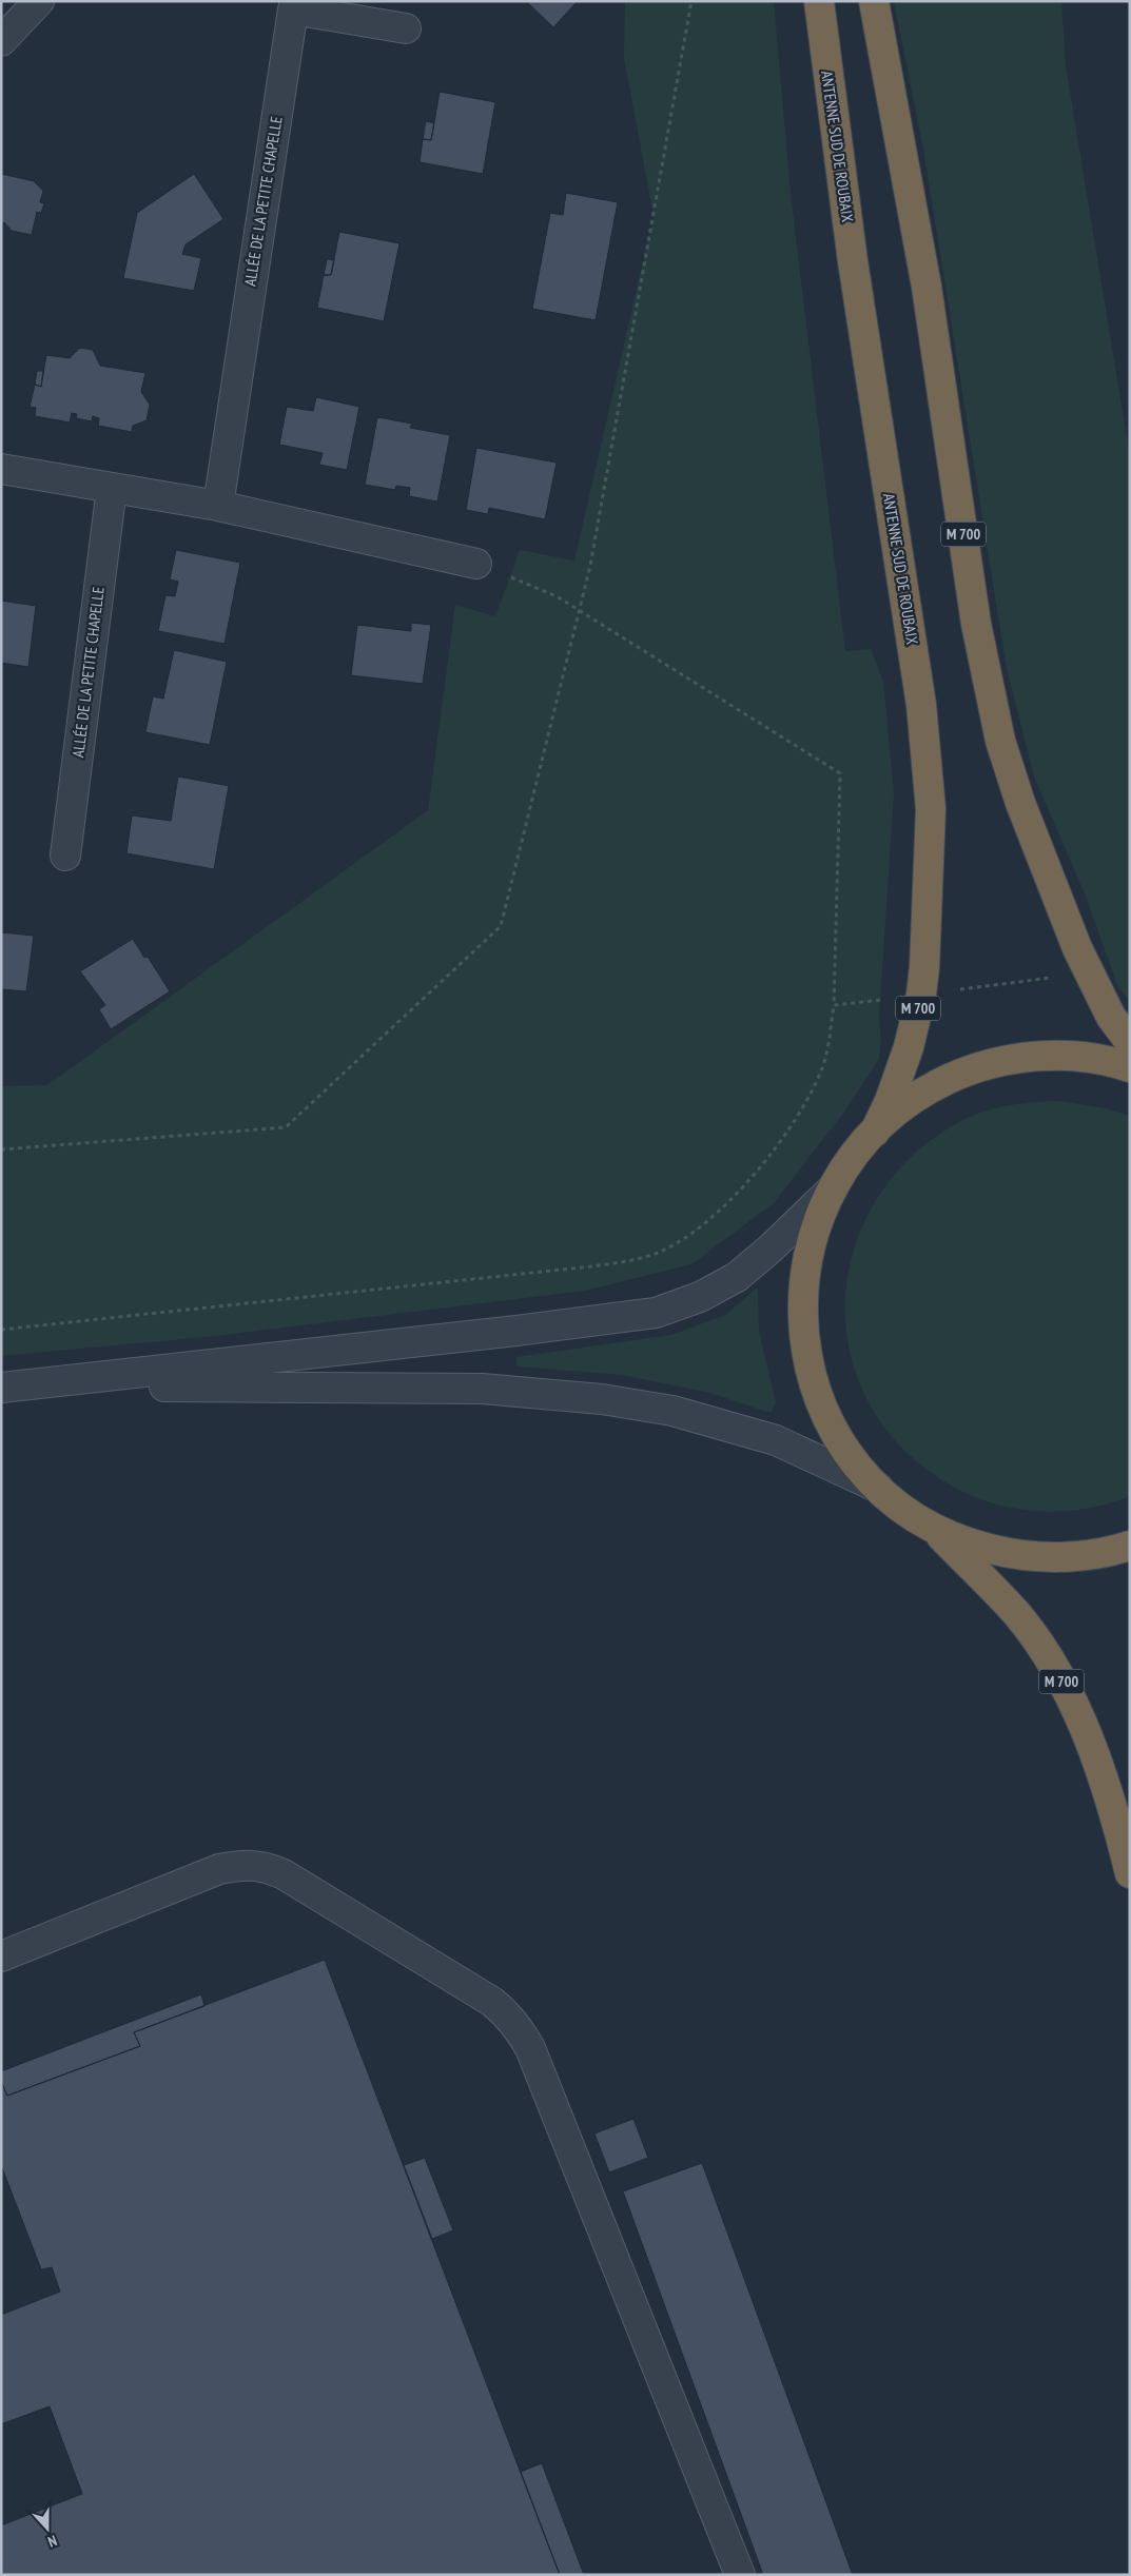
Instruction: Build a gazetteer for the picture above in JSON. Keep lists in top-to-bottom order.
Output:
{
  "streets": {
    "highway": ["ANTENNE SUD DE ROUBAIX", "M 700"],
    "street": ["ALLÉE DE LA PETITE CHAPELLE"]
  },
  "north": "bottom"
}
